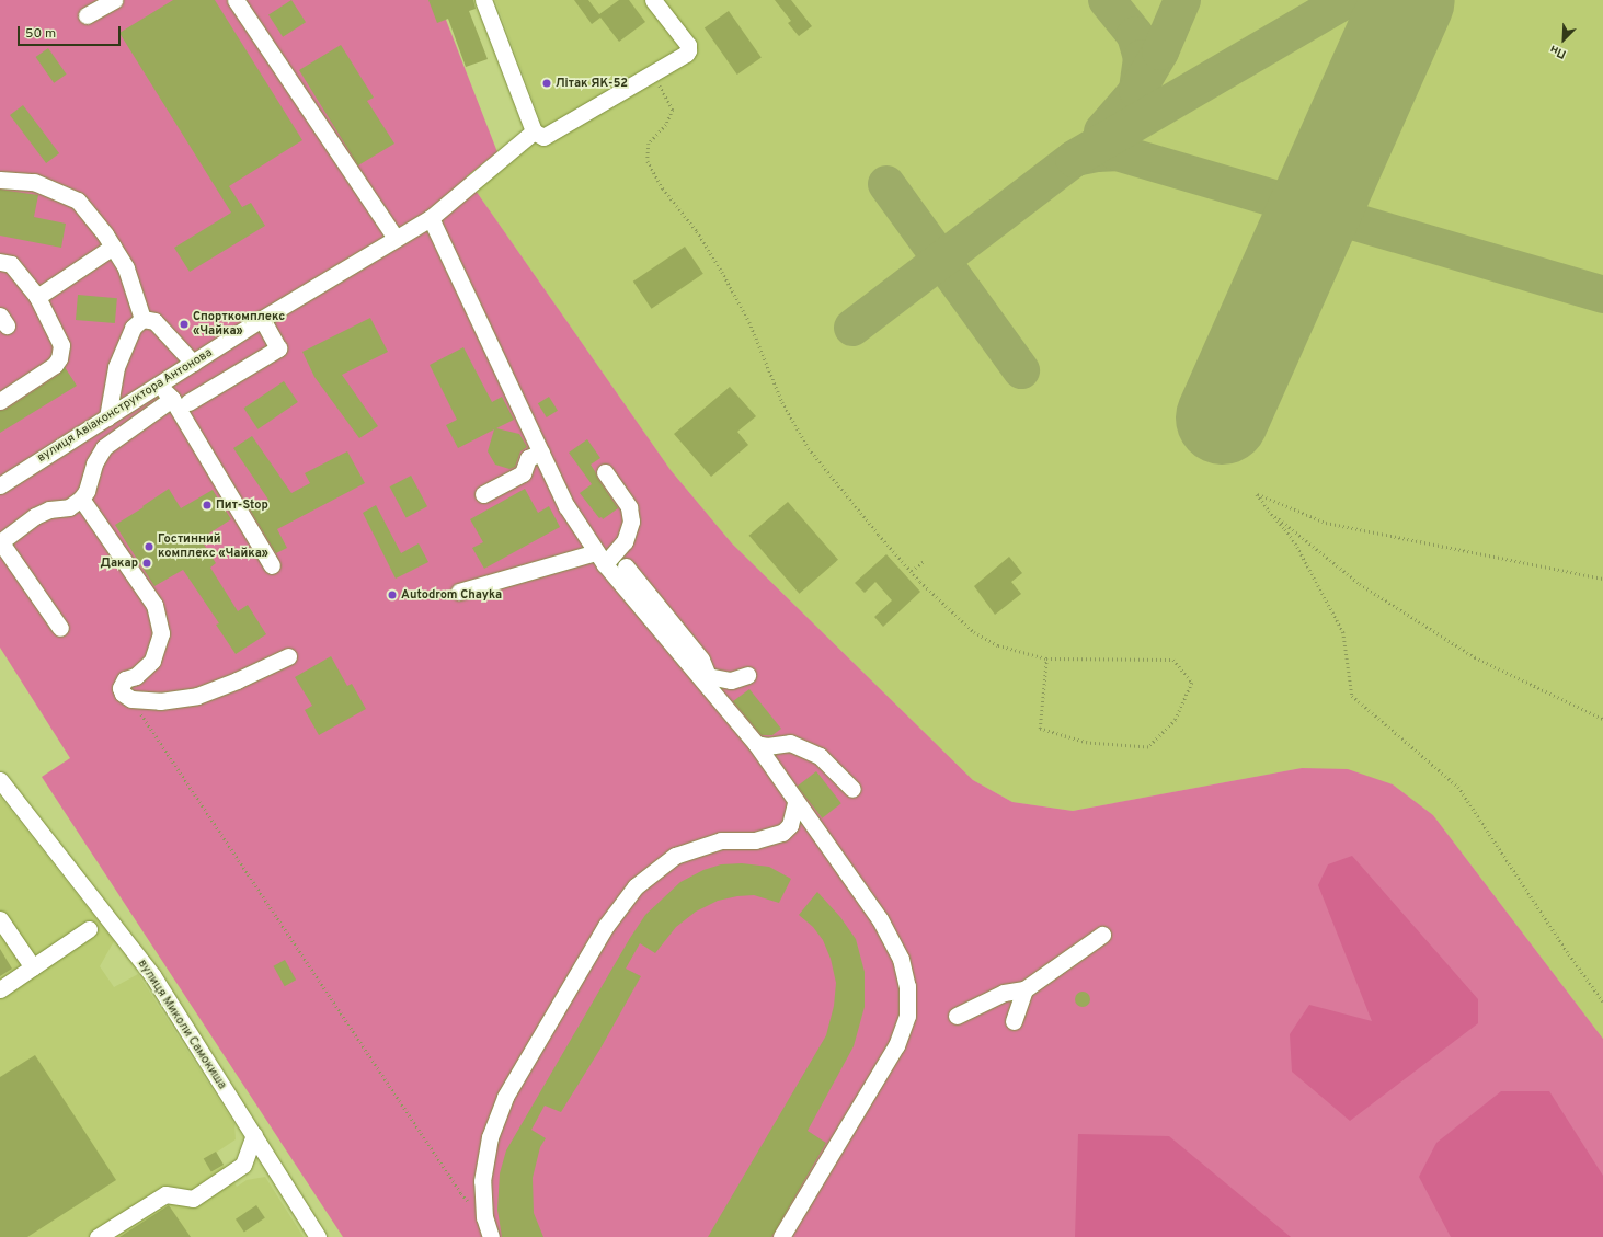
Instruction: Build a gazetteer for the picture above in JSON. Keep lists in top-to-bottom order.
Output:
{
  "streets": {
    "street": ["вулиця Авіаконструктора Антонова", "вулиця Миколи Самокиша"]
  },
  "places": [
    "Літак ЯК-52",
    "Спорткомплекс «Чайка»",
    "Пит-Stop",
    "Гостинний комплекс «Чайка»",
    "Дакар",
    "Autodrom Chayka"
  ],
  "scale_bar": "50 m",
  "north": "bottom left"
}
